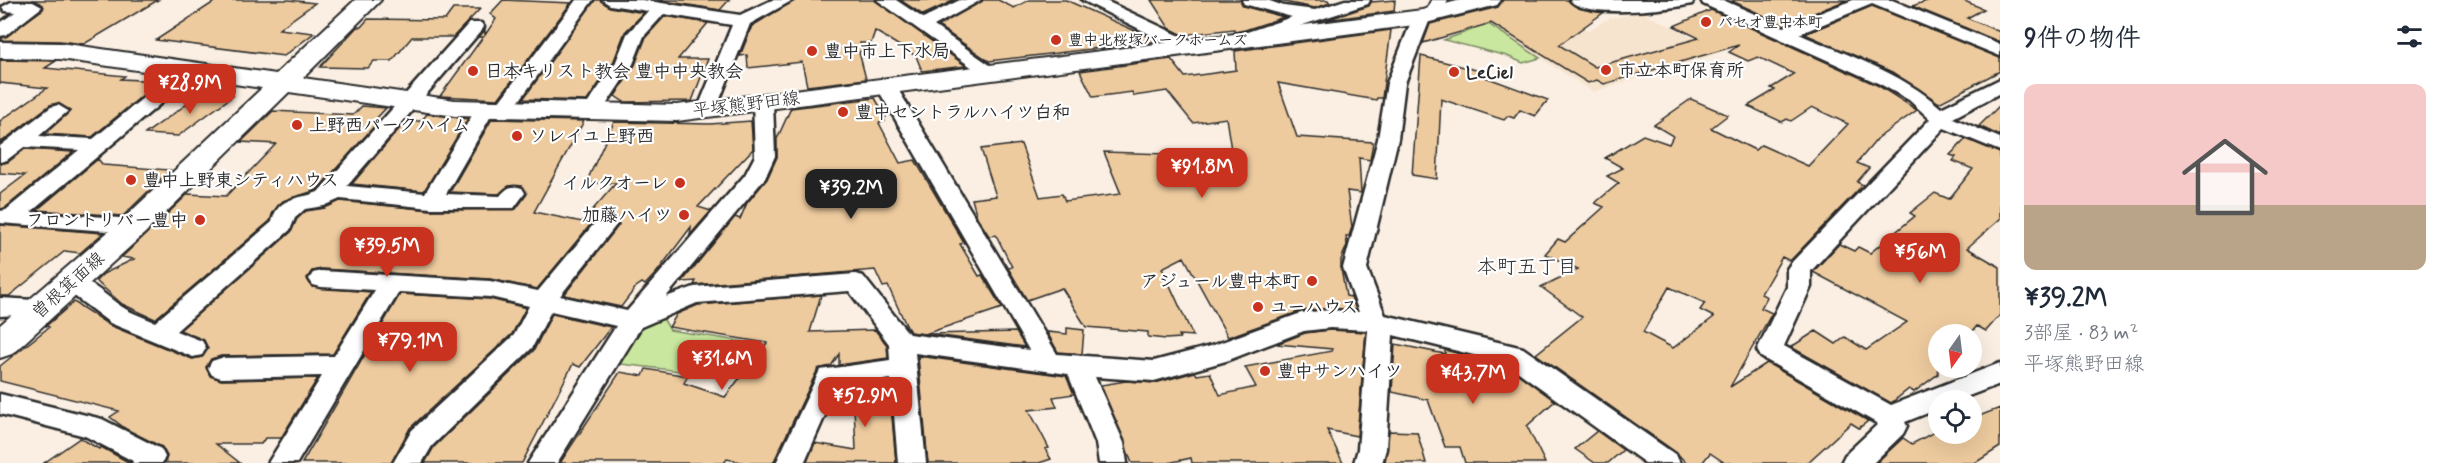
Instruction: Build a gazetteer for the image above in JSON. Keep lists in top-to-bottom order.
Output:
{
  "streets": {
    "street": ["平塚熊野田線", "曽根箕面線"]
  },
  "crossings": [
    ["平塚熊野田線", "曽根箕面線"]
  ],
  "districts": ["本町五丁目"],
  "places": [
    "パセオ豊中本町",
    "豊中北桜塚バークホームズ",
    "豊中市上下水局",
    "市立本町保育所",
    "日本キリスト教会 豊中中央教会",
    "LeCiel",
    "豊中セントラルハイツ白和",
    "上野西パークハイム",
    "ソレイユ上野西",
    "豊中上野東シティハウス",
    "イルクオーレ",
    "加藤ハイツ",
    "フロントリバー豊中",
    "アジュール豊中本町",
    "ユーハウス",
    "豊中サンハイツ"
  ],
  "north": "bottom",
  "page": {
    "heading": "9件の物件",
    "price": [
      "¥28.9M",
      "¥91.8M",
      "¥39.2M",
      "¥39.5M",
      "¥56M",
      "¥79.1M",
      "¥31.6M",
      "¥43.7M",
      "¥52.9M"
    ],
    "list": [
      {
        "name": "¥39.2M",
        "note": "3部屋 · 83 m² · 平塚熊野田線"
      }
    ]
  }
}
